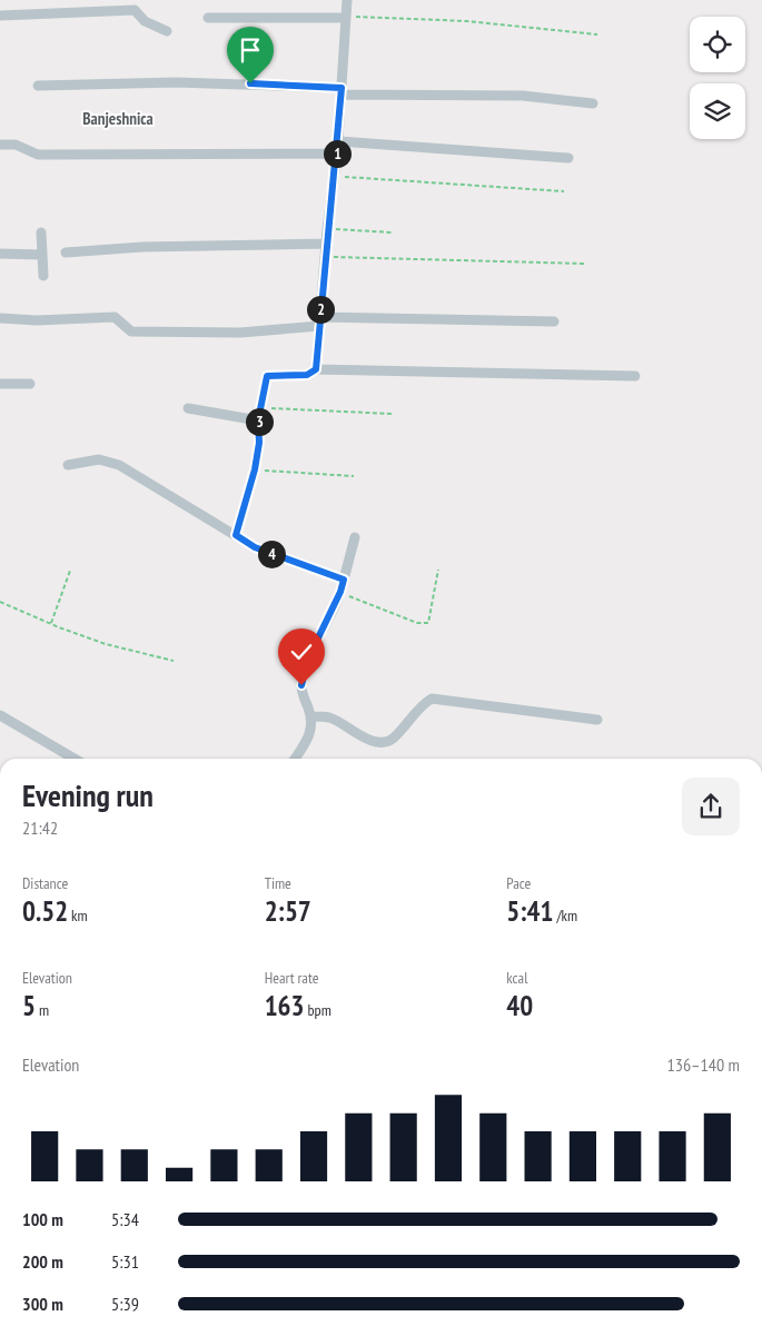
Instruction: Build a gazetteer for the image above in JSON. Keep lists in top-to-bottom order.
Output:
{
  "districts": ["Banjeshnica"],
  "page": {
    "pins": [
      "1",
      "2",
      "3",
      "4"
    ],
    "heading": ["Evening run", "21:42"],
    "stats": [
      ["Distance", "0.52 km"],
      ["Time", "2:57"],
      ["Pace", "5:41 /km"],
      ["Elevation", "5 m"],
      ["Heart rate", "163 bpm"],
      ["kcal", "40"]
    ],
    "chart": ["Elevation", "136–140 m"],
    "list": [
      {
        "name": "100 m",
        "note": "5:34"
      },
      {
        "name": "200 m",
        "note": "5:31"
      },
      {
        "name": "300 m",
        "note": "5:39"
      }
    ]
  }
}
